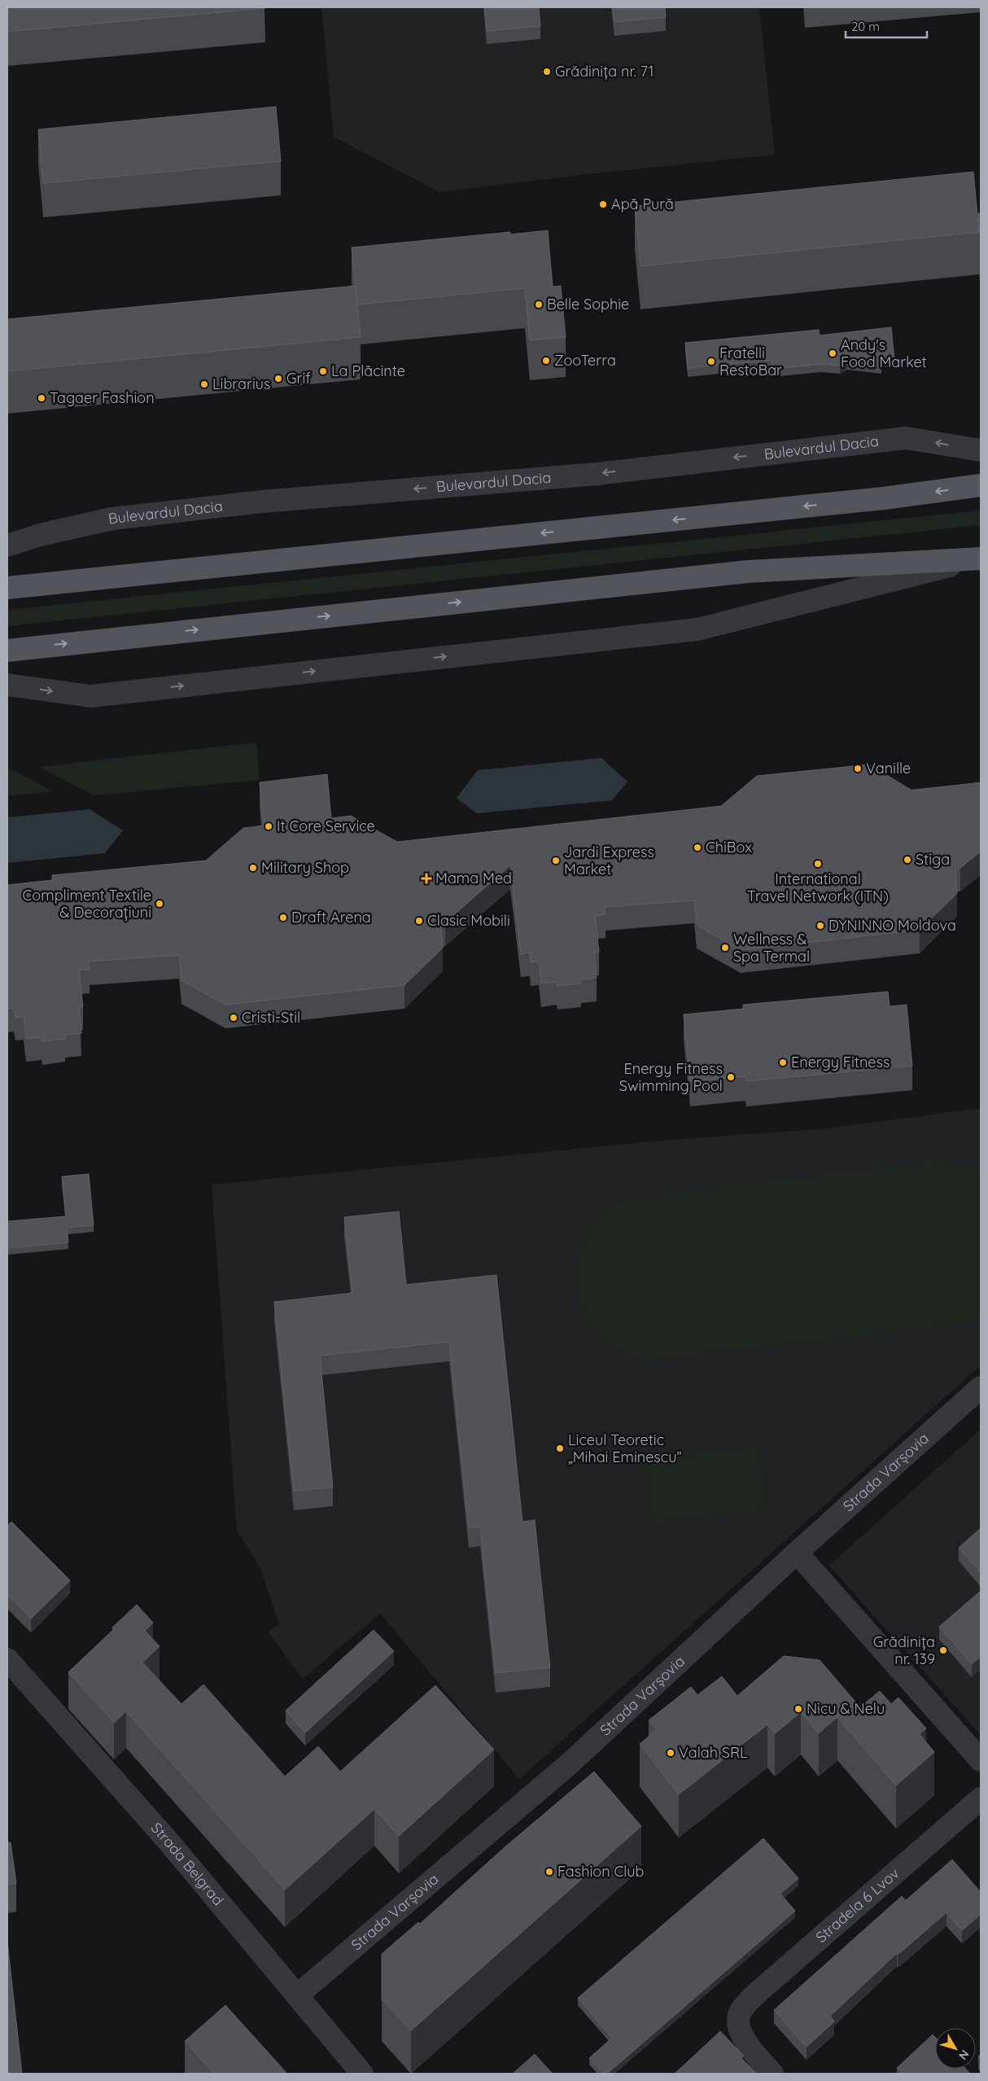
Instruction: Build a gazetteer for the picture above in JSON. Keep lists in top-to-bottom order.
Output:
{
  "streets": {
    "street": [
      "Bulevardul Dacia",
      "Strada Varșovia",
      "Strada Belgrad",
      "Stradela 6 Lvov"
    ]
  },
  "crossings": [
    ["Strada Varșovia", "Strada Belgrad"]
  ],
  "places": {
    "other": [
      "Grădinița nr. 71",
      "Apă Pură",
      "Belle Sophie",
      "Andy's Food Market",
      "ZooTerra",
      "Fratelli RestoBar",
      "La Plăcinte",
      "Grif",
      "Librarius",
      "Tagaer Fashion",
      "Vanille",
      "It Core Service",
      "ChiBox",
      "Stiga",
      "Jardi Express Market",
      "International Travel Network (ITN)",
      "Military Shop",
      "Compliment Textile & Decorațiuni",
      "Draft Arena",
      "Clasic Mobili",
      "DYNINNO Moldova",
      "Wellness & Spa Termal",
      "Cristi-Stil",
      "Energy Fitness",
      "Energy Fitness Swimming Pool",
      "Liceul Teoretic „Mihai Eminescu”",
      "Grădinița nr. 139",
      "Nicu & Nelu",
      "Valah SRL",
      "Fashion Club"
    ],
    "health": ["Mama Med"]
  },
  "scale_bar": "20 m",
  "north": "bottom right"
}
